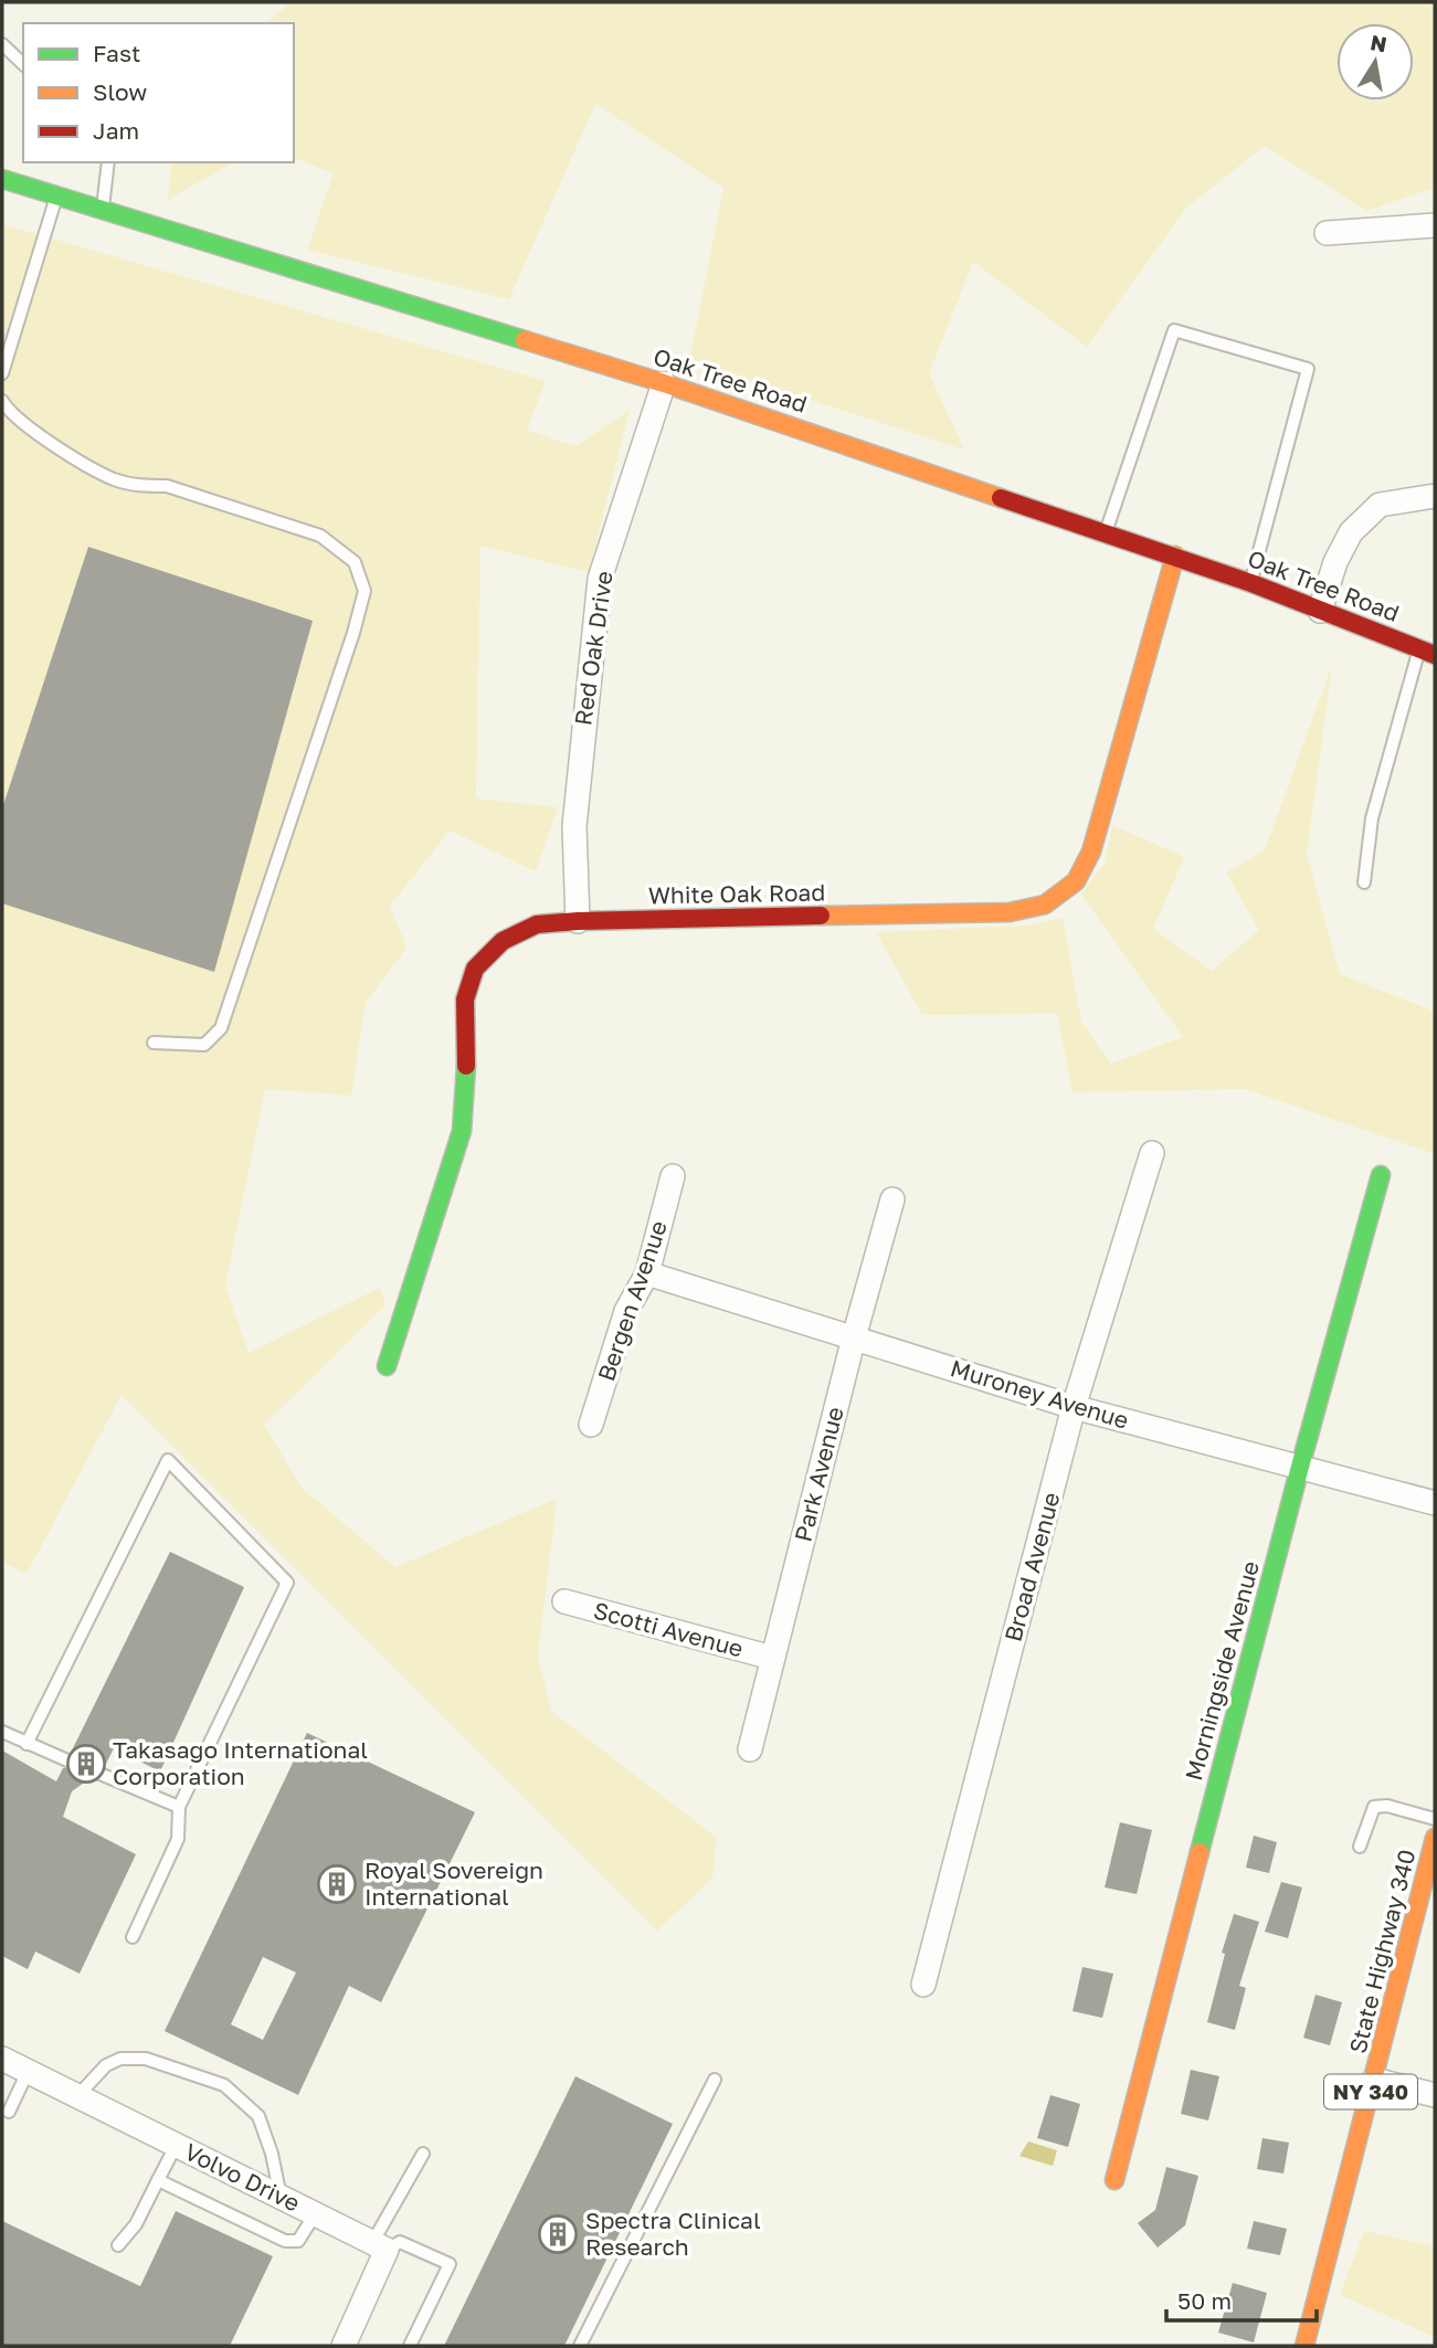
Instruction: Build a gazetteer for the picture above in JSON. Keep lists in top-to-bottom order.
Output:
{
  "streets": {
    "street": [
      "Oak Tree Road",
      "Red Oak Drive",
      "White Oak Road",
      "Bergen Avenue",
      "Muroney Avenue",
      "Park Avenue",
      "Broad Avenue",
      "Scotti Avenue",
      "Morningside Avenue",
      "State Highway 340",
      "NY 340",
      "Volvo Drive"
    ]
  },
  "crossings": [
    ["Oak Tree Road", "Red Oak Drive"],
    ["Oak Tree Road", "White Oak Road"],
    ["Red Oak Drive", "White Oak Road"],
    ["Bergen Avenue", "Muroney Avenue"],
    ["Muroney Avenue", "Park Avenue"],
    ["Muroney Avenue", "Broad Avenue"],
    ["Muroney Avenue", "Morningside Avenue"],
    ["Park Avenue", "Scotti Avenue"]
  ],
  "places": {
    "building": ["Takasago International Corporation", "Royal Sovereign International", "Spectra Clinical Research"]
  },
  "legend": ["Fast", "Slow", "Jam"],
  "scale_bar": "50 m",
  "north": "top"
}
